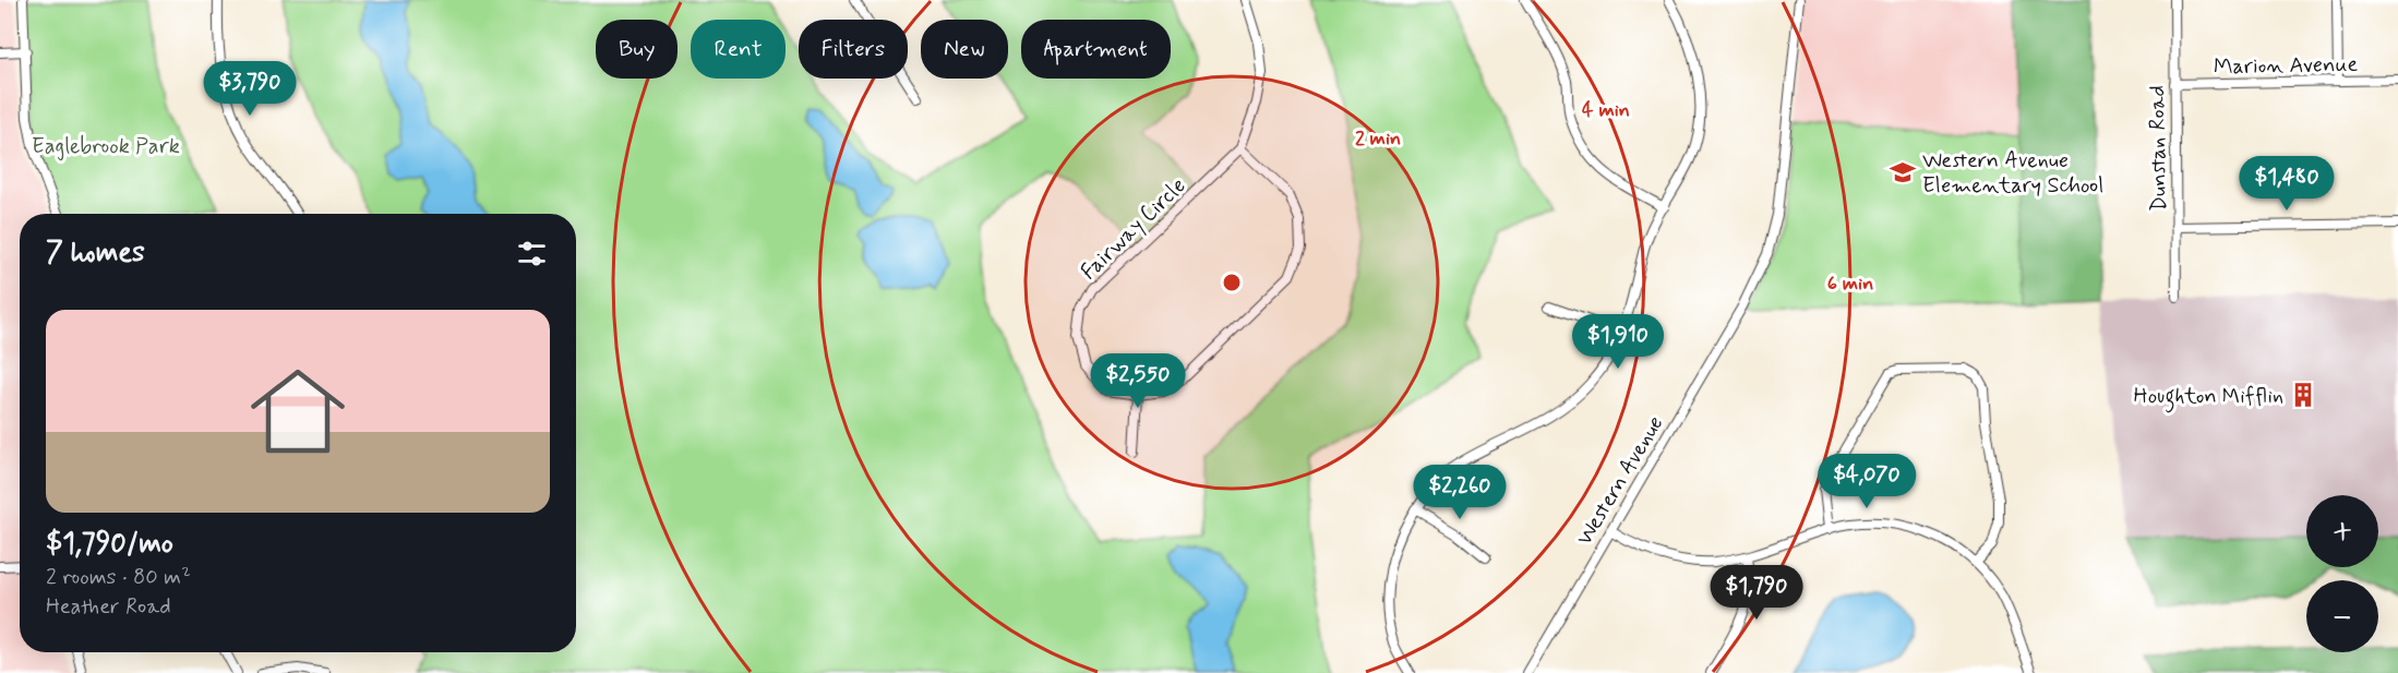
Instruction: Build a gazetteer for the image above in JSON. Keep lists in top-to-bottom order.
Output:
{
  "streets": {
    "street": [
      "Marion Avenue",
      "Dunstan Road",
      "Fairway Circle",
      "Western Avenue"
    ]
  },
  "crossings": [
    ["Marion Avenue", "Dunstan Road"]
  ],
  "parks": ["Eaglebrook Park"],
  "places": {
    "school or university": ["Western Avenue Elementary School"],
    "building": ["Houghton Mifflin"]
  },
  "page": {
    "chip": [
      "Buy",
      "Rent",
      "Filters",
      "New",
      "Apartment"
    ],
    "price": [
      "$3,790",
      "$1,480",
      "$1,910",
      "$2,550",
      "$4,070",
      "$2,260",
      "$1,790"
    ],
    "heading": "7 homes",
    "list": [
      {
        "name": "$1,790/mo",
        "note": "2 rooms · 80 m² · Heather Road"
      }
    ],
    "map_buttons": ["+", "−"]
  },
  "rings": ["4 min", "2 min", "6 min"]
}
